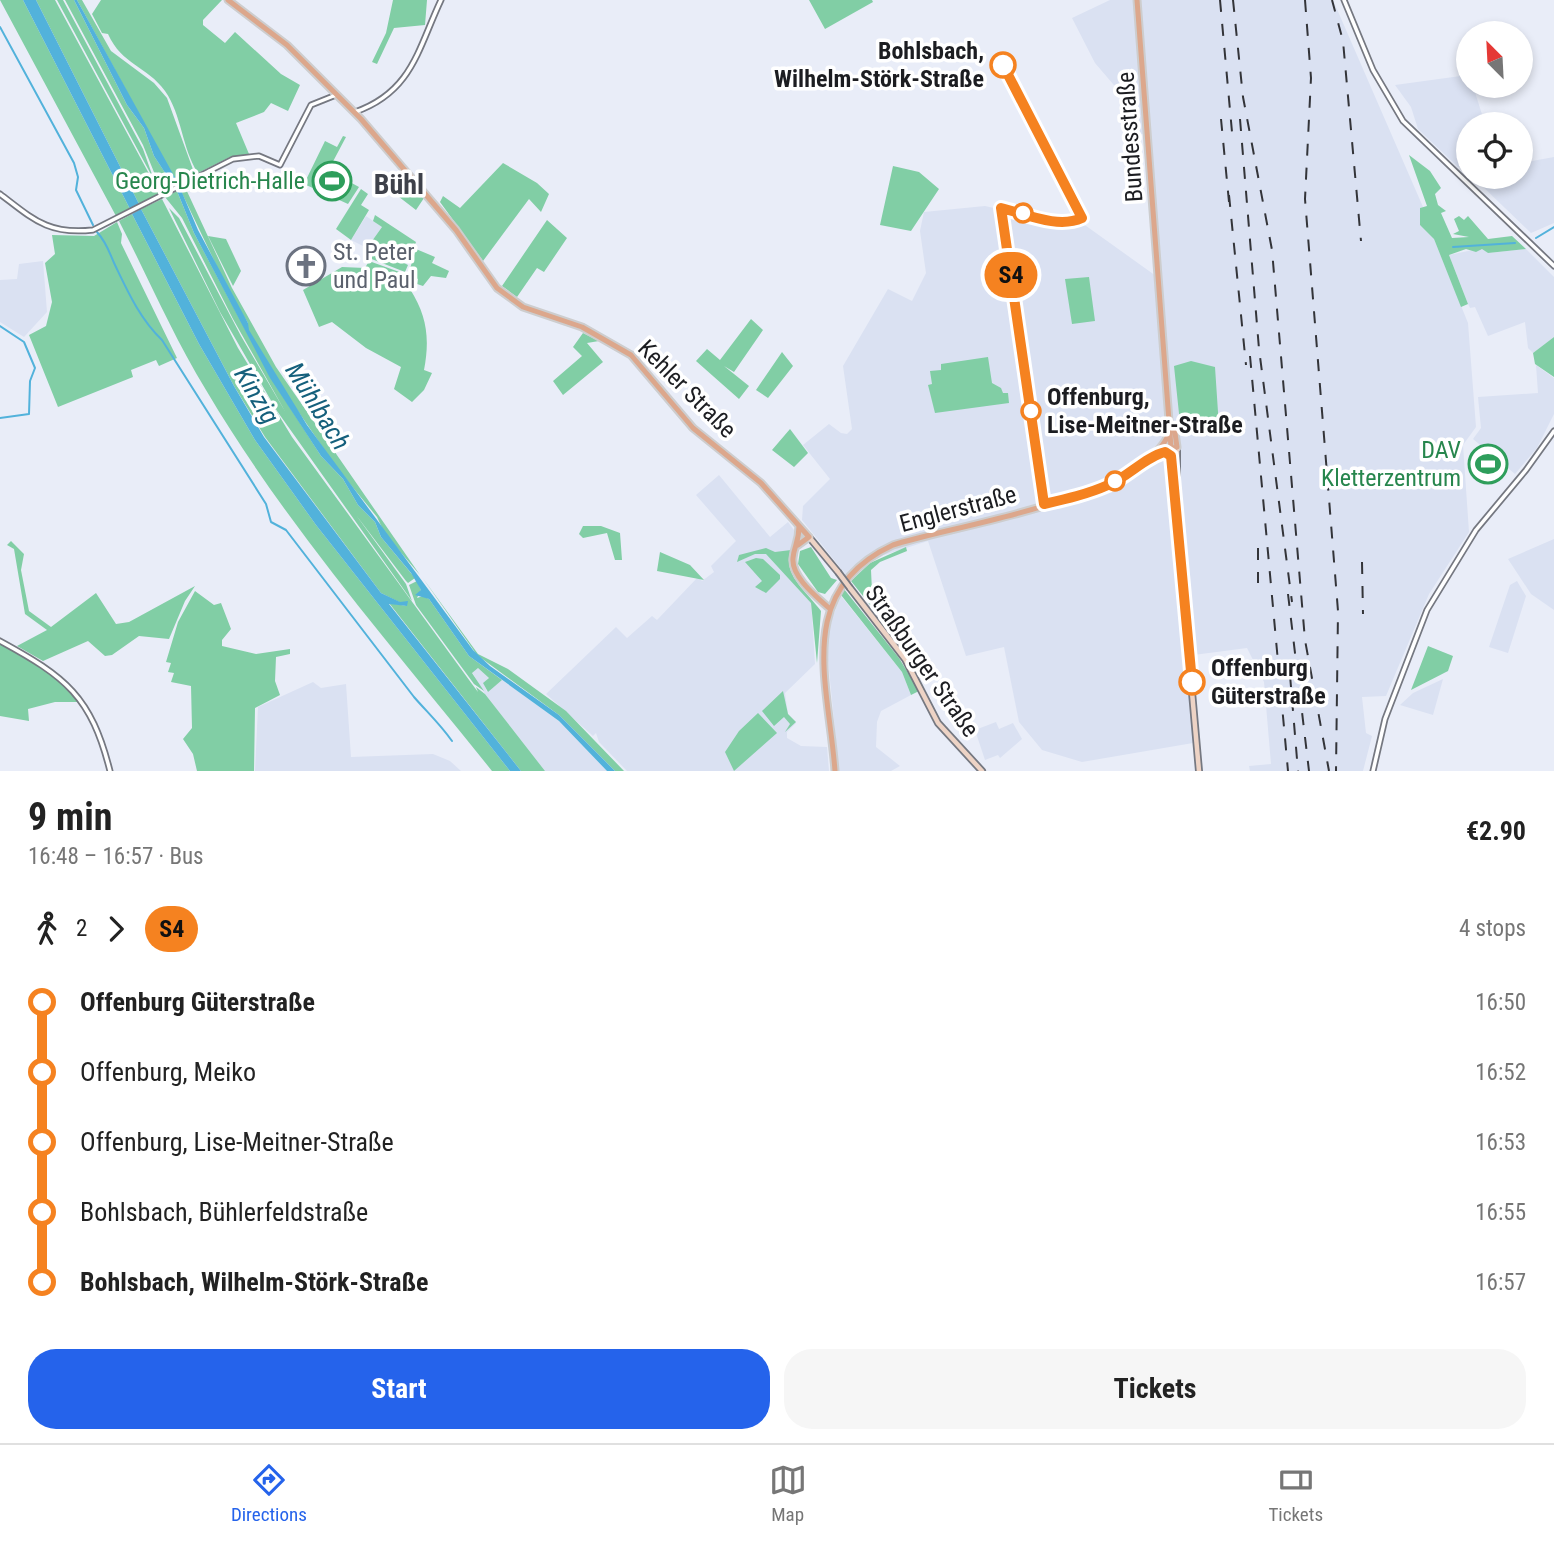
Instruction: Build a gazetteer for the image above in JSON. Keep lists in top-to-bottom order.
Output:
{
  "streets": {
    "main road": [
      "Bundesstraße",
      "Kehler Straße",
      "Englerstraße",
      "Straßburger Straße"
    ]
  },
  "crossings": [
    ["Kehler Straße", "Straßburger Straße"]
  ],
  "districts": ["Bühl"],
  "water": ["Kinzig", "Mühlbach"],
  "places": {
    "other": ["Bohlsbach, Wilhelm-Störk-Straße", "Offenburg, Lise-Meitner-Straße", "Offenburg Güterstraße"],
    "sports": ["Georg-Dietrich-Halle", "DAV Kletterzentrum"],
    "church": ["St. Peter und Paul"]
  },
  "lines": ["bus line S4"],
  "north": "top left",
  "page": {
    "on_map": "S4",
    "heading": ["9 min", "16:48 – 16:57 · Bus", "€2.90"],
    "legs": ["2", "S4", "4 stops"],
    "list": [
      {
        "name": "Offenburg Güterstraße",
        "value": "16:50"
      },
      {
        "name": "Offenburg, Meiko",
        "value": "16:52"
      },
      {
        "name": "Offenburg, Lise-Meitner-Straße",
        "value": "16:53"
      },
      {
        "name": "Bohlsbach, Bühlerfeldstraße",
        "value": "16:55"
      },
      {
        "name": "Bohlsbach, Wilhelm-Störk-Straße",
        "value": "16:57"
      }
    ],
    "buttons": ["Start", "Tickets"],
    "tabs": ["Directions", "Map", "Tickets"]
  }
}
